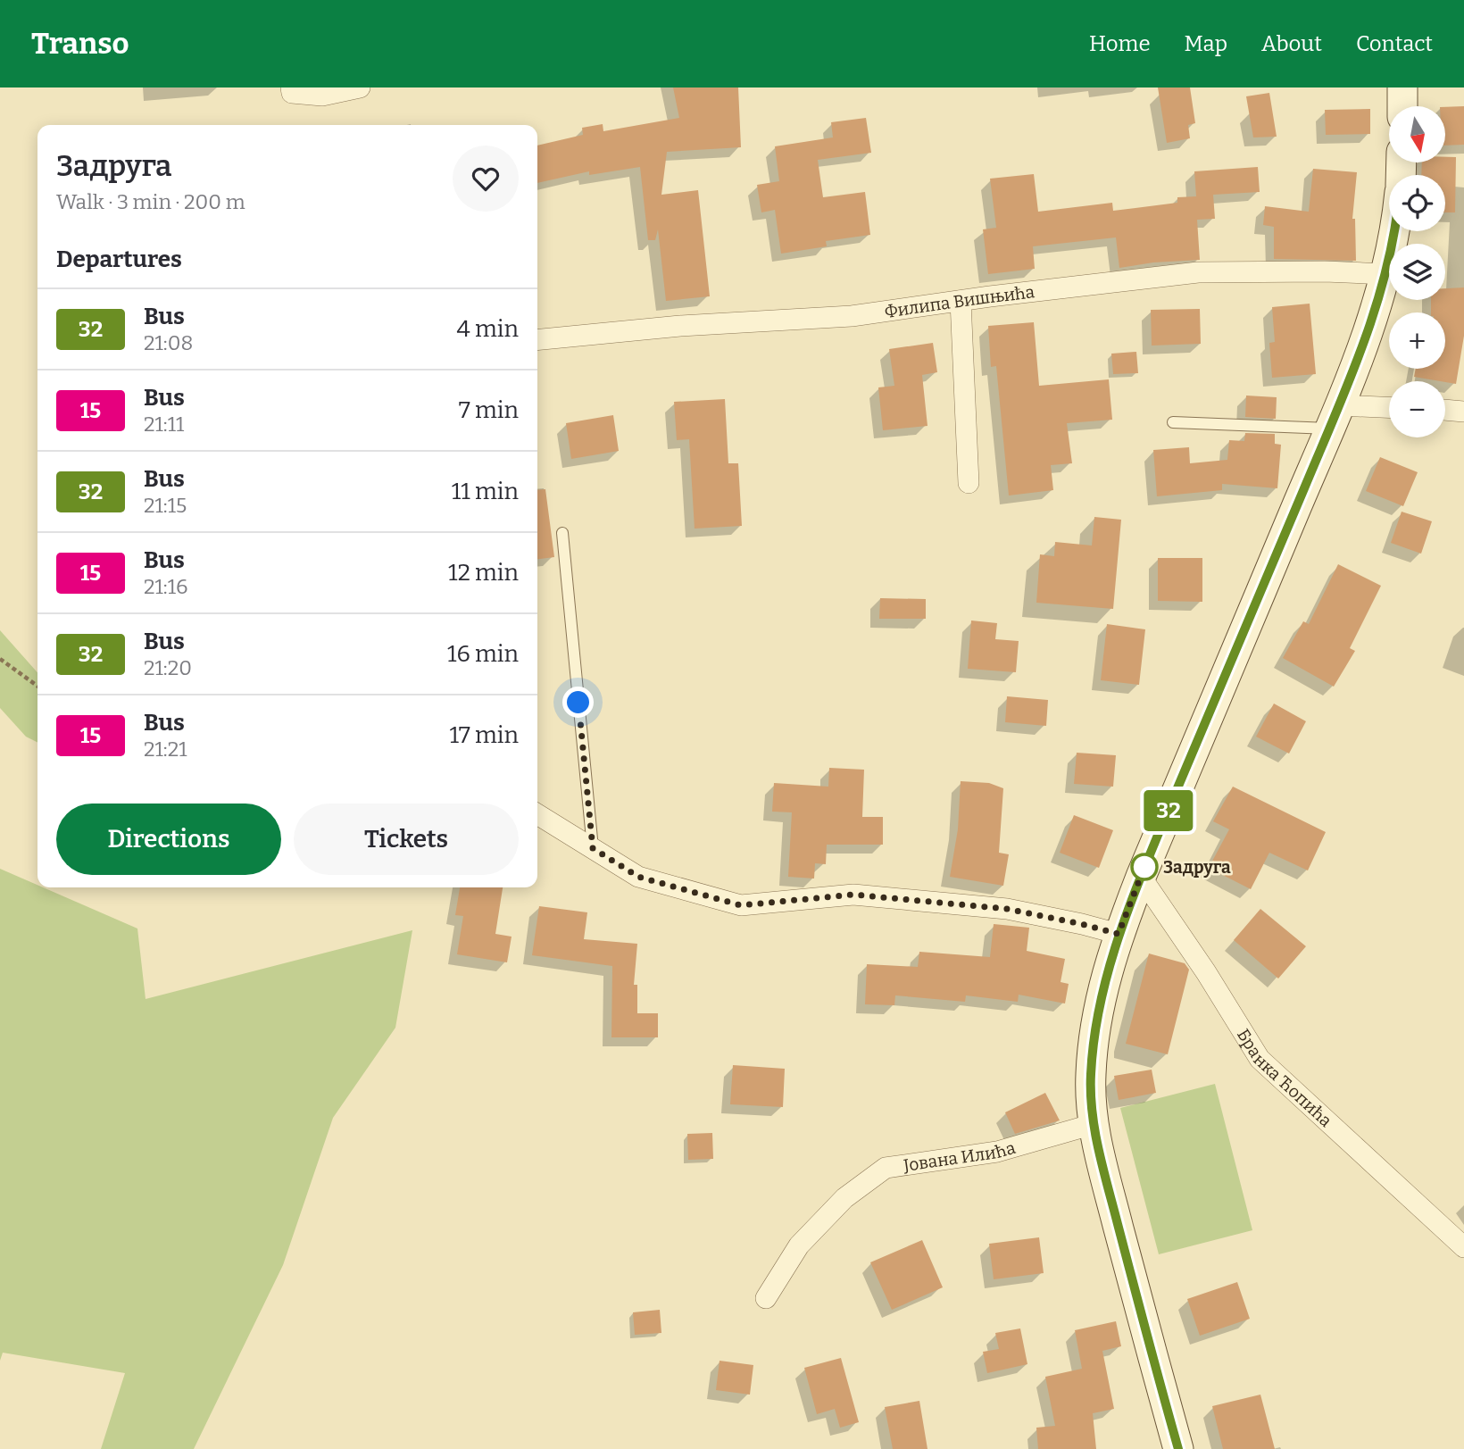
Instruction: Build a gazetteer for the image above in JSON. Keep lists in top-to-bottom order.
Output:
{
  "streets": {
    "street": ["Филипа Вишњића", "Бранка Ћопића", "Јована Илића"]
  },
  "places": ["Задруга"],
  "lines": ["bus line 32"],
  "north": "bottom",
  "page": {
    "header": "Transo",
    "nav": [
      "Home",
      "Map",
      "About",
      "Contact"
    ],
    "on_map": "32",
    "map_buttons": ["+", "−"],
    "heading": [
      ["Задруга", "Walk · 3 min · 200 m"],
      "Departures"
    ],
    "list": [
      {
        "mark": "32",
        "name": "Bus",
        "note": "21:08",
        "value": "4 min"
      },
      {
        "mark": "15",
        "name": "Bus",
        "note": "21:11",
        "value": "7 min"
      },
      {
        "mark": "32",
        "name": "Bus",
        "note": "21:15",
        "value": "11 min"
      },
      {
        "mark": "15",
        "name": "Bus",
        "note": "21:16",
        "value": "12 min"
      },
      {
        "mark": "32",
        "name": "Bus",
        "note": "21:20",
        "value": "16 min"
      },
      {
        "mark": "15",
        "name": "Bus",
        "note": "21:21",
        "value": "17 min"
      }
    ],
    "buttons": ["Directions", "Tickets"]
  }
}
